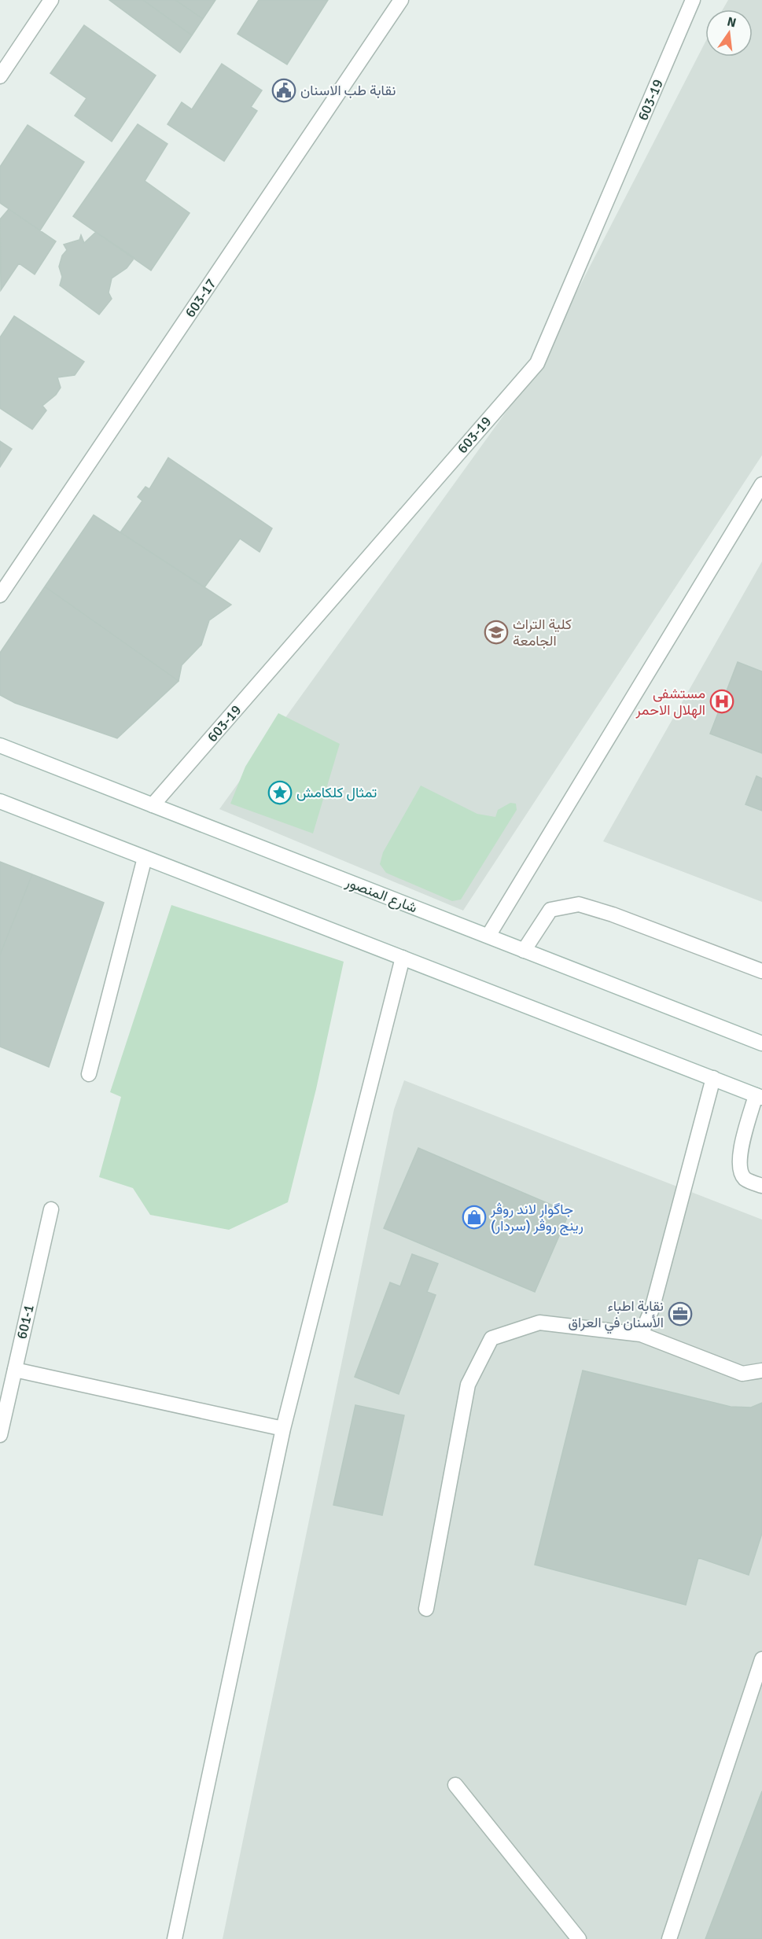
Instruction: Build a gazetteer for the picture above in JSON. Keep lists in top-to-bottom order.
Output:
{
  "streets": {
    "street": [
      "603-19",
      "603-17",
      "شارع المنصور",
      "601-1"
    ]
  },
  "crossings": [
    ["603-19", "شارع المنصور"]
  ],
  "places": {
    "public building": ["نقابة طب الاسنان"],
    "school or university": ["كلية التراث الجامعة"],
    "hospital": ["مستشفى الهلال الاحمر"],
    "place": ["تمثال كلكامش"],
    "shop": ["جاگوار لاند روڤر رينج روڤر (سردار)"],
    "office": ["نقابة اطباء الأسنان في العراق"]
  },
  "north": "top"
}
